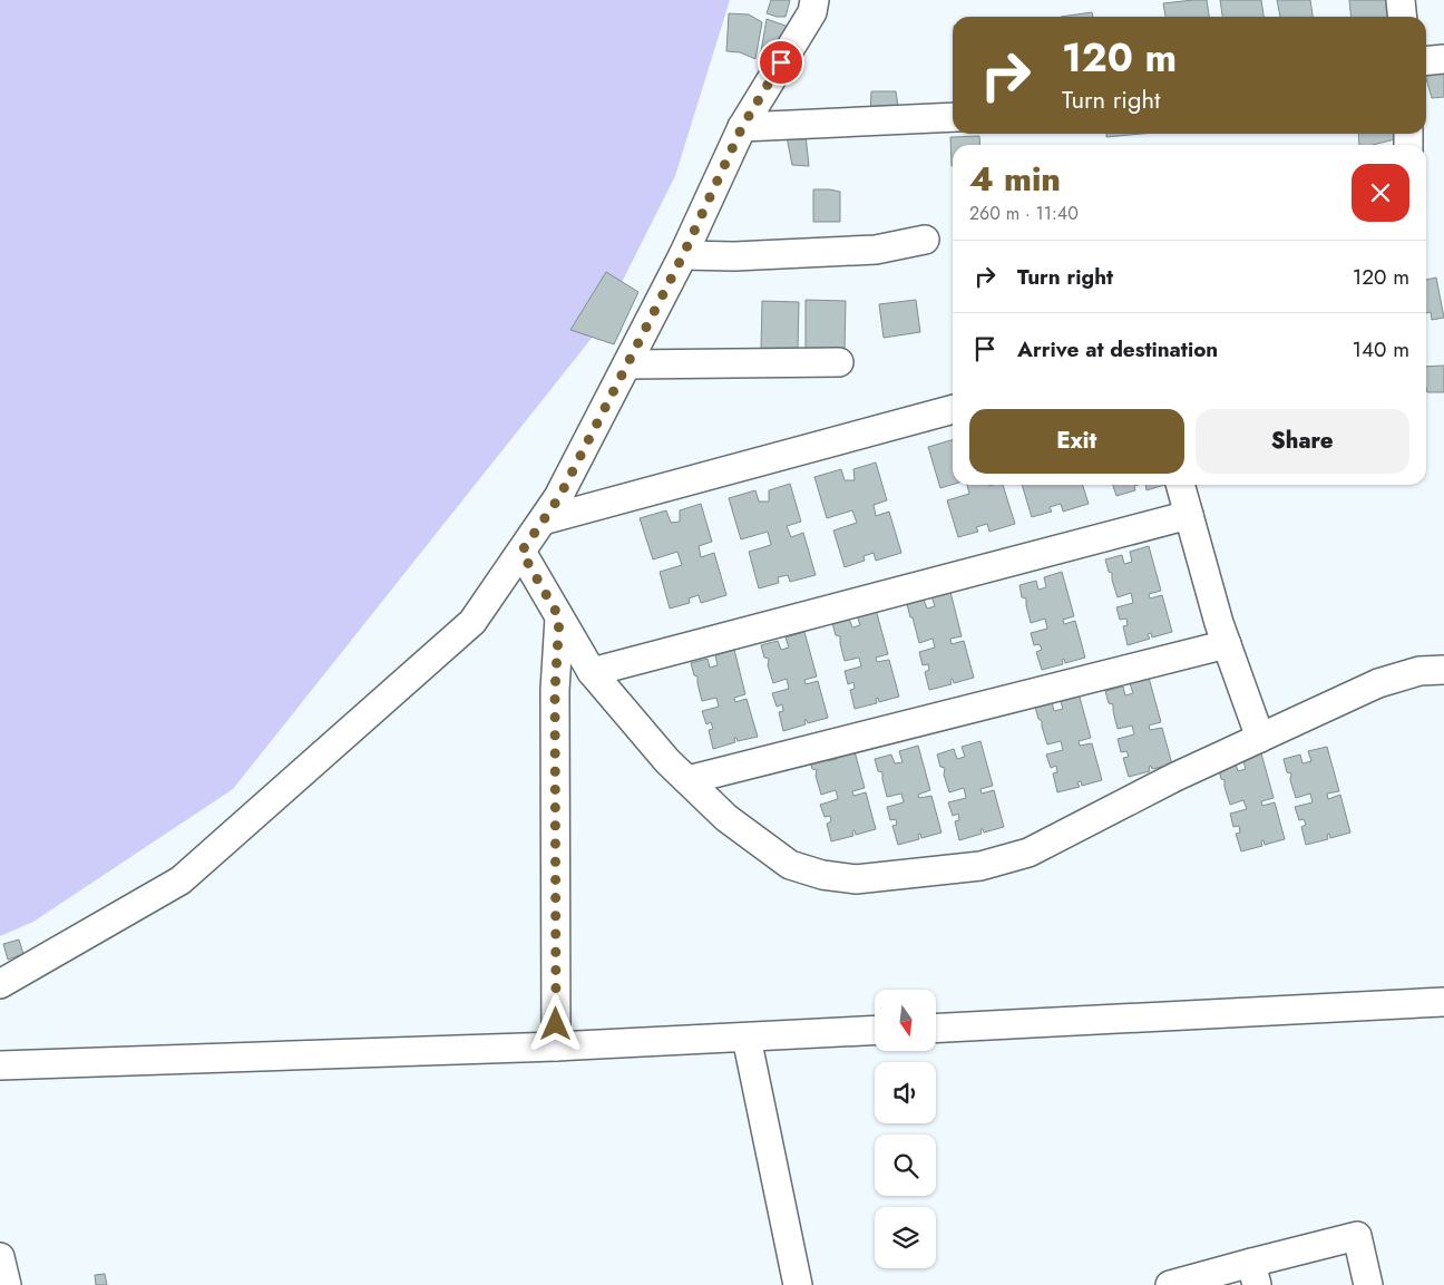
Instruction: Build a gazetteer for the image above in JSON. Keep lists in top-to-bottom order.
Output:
{
  "north": "bottom",
  "page": {
    "turn": ["120 m", "Turn right"],
    "heading": ["4 min", "260 m · 11:40"],
    "list": [
      {
        "name": "Turn right",
        "value": "120 m"
      },
      {
        "name": "Arrive at destination",
        "value": "140 m"
      }
    ],
    "buttons": ["Exit", "Share"]
  }
}
